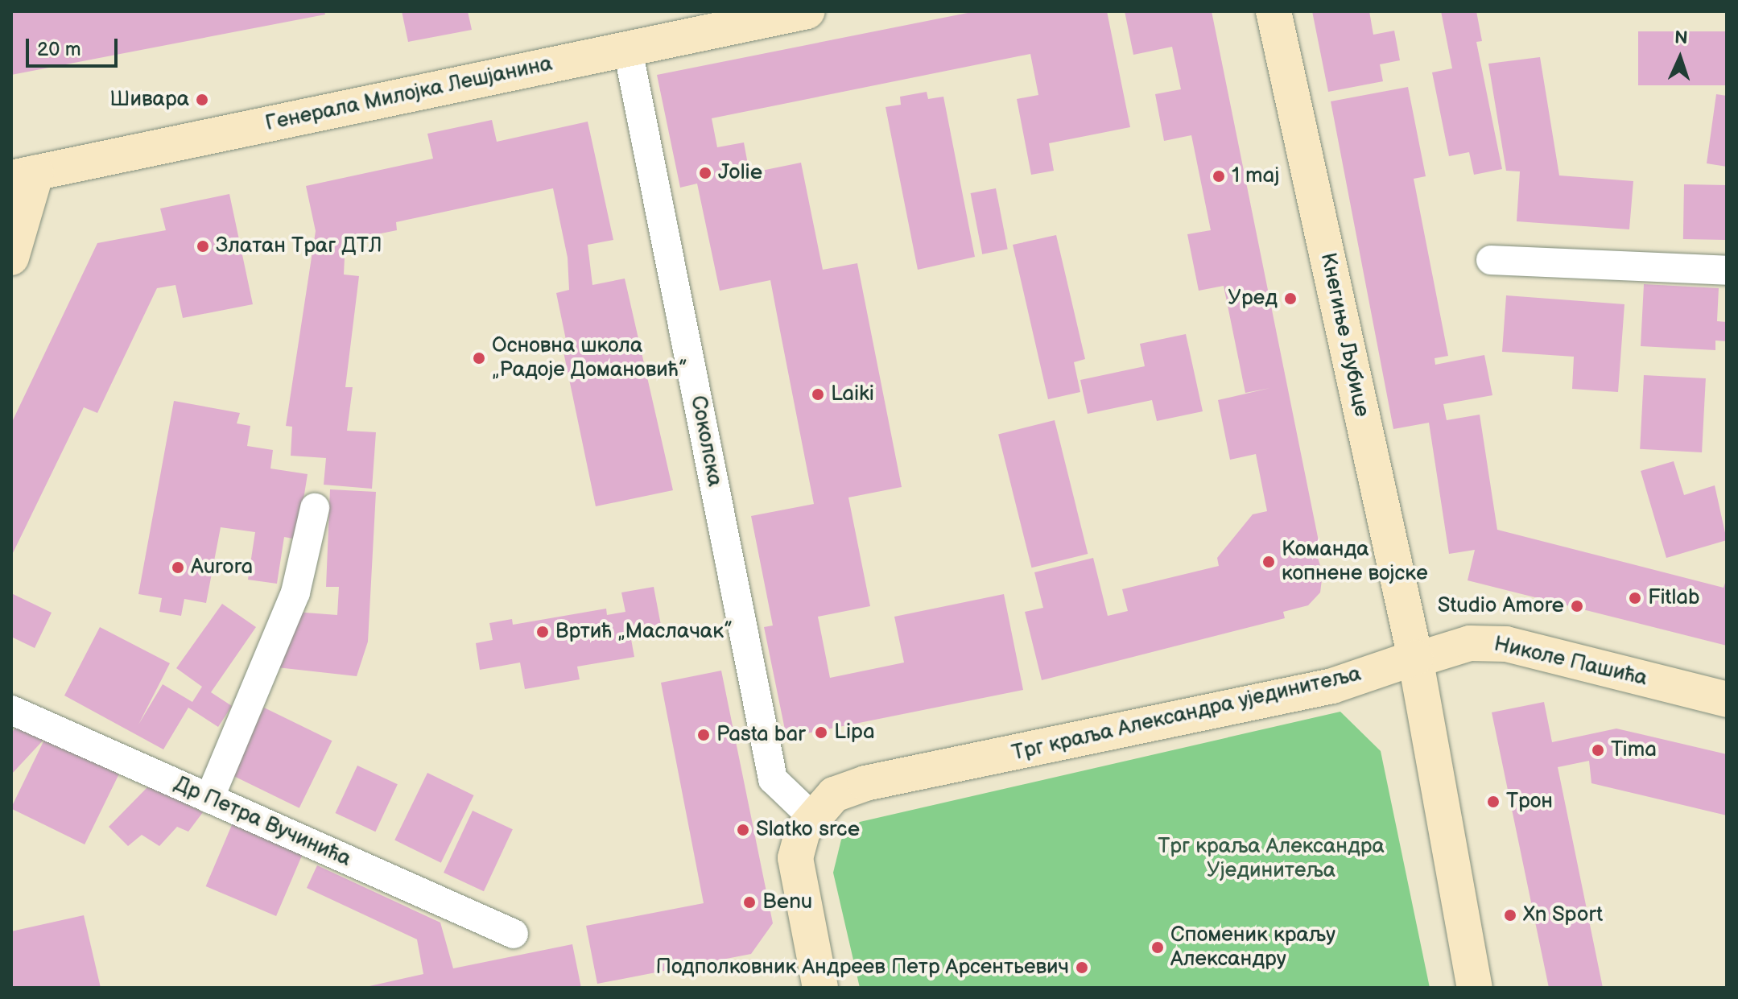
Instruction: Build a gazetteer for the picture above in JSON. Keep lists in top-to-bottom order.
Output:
{
  "streets": {
    "street": [
      "Генерала Милојка Лешјанина",
      "Кнегиње Љубице",
      "Соколска",
      "Николе Пашића",
      "Трг краља Александра ујединитеља",
      "Др Петра Вучинића"
    ]
  },
  "crossings": [
    ["Генерала Милојка Лешјанина", "Соколска"],
    ["Кнегиње Љубице", "Николе Пашића"],
    ["Кнегиње Љубице", "Трг краља Александра ујединитеља"],
    ["Соколска", "Трг краља Александра ујединитеља"],
    ["Николе Пашића", "Трг краља Александра ујединитеља"]
  ],
  "parks": ["Трг краља Александра Ујединитеља"],
  "places": [
    "Шивара",
    "Jolie",
    "1 maj",
    "Златан Траг ДТЛ",
    "Уред",
    "Основна школа „Радоје Домановић”",
    "Laiki",
    "Команда копнене војске",
    "Aurora",
    "Fitlab",
    "Studio Amore",
    "Вртић „Маслачак”",
    "Lipa",
    "Pasta bar",
    "Tima",
    "Трон",
    "Slatko srce",
    "Benu",
    "Xn Sport",
    "Споменик краљу Александру",
    "Подполковник Андреев Петр Арсентьевич"
  ],
  "scale_bar": "20 m",
  "north": "top"
}
